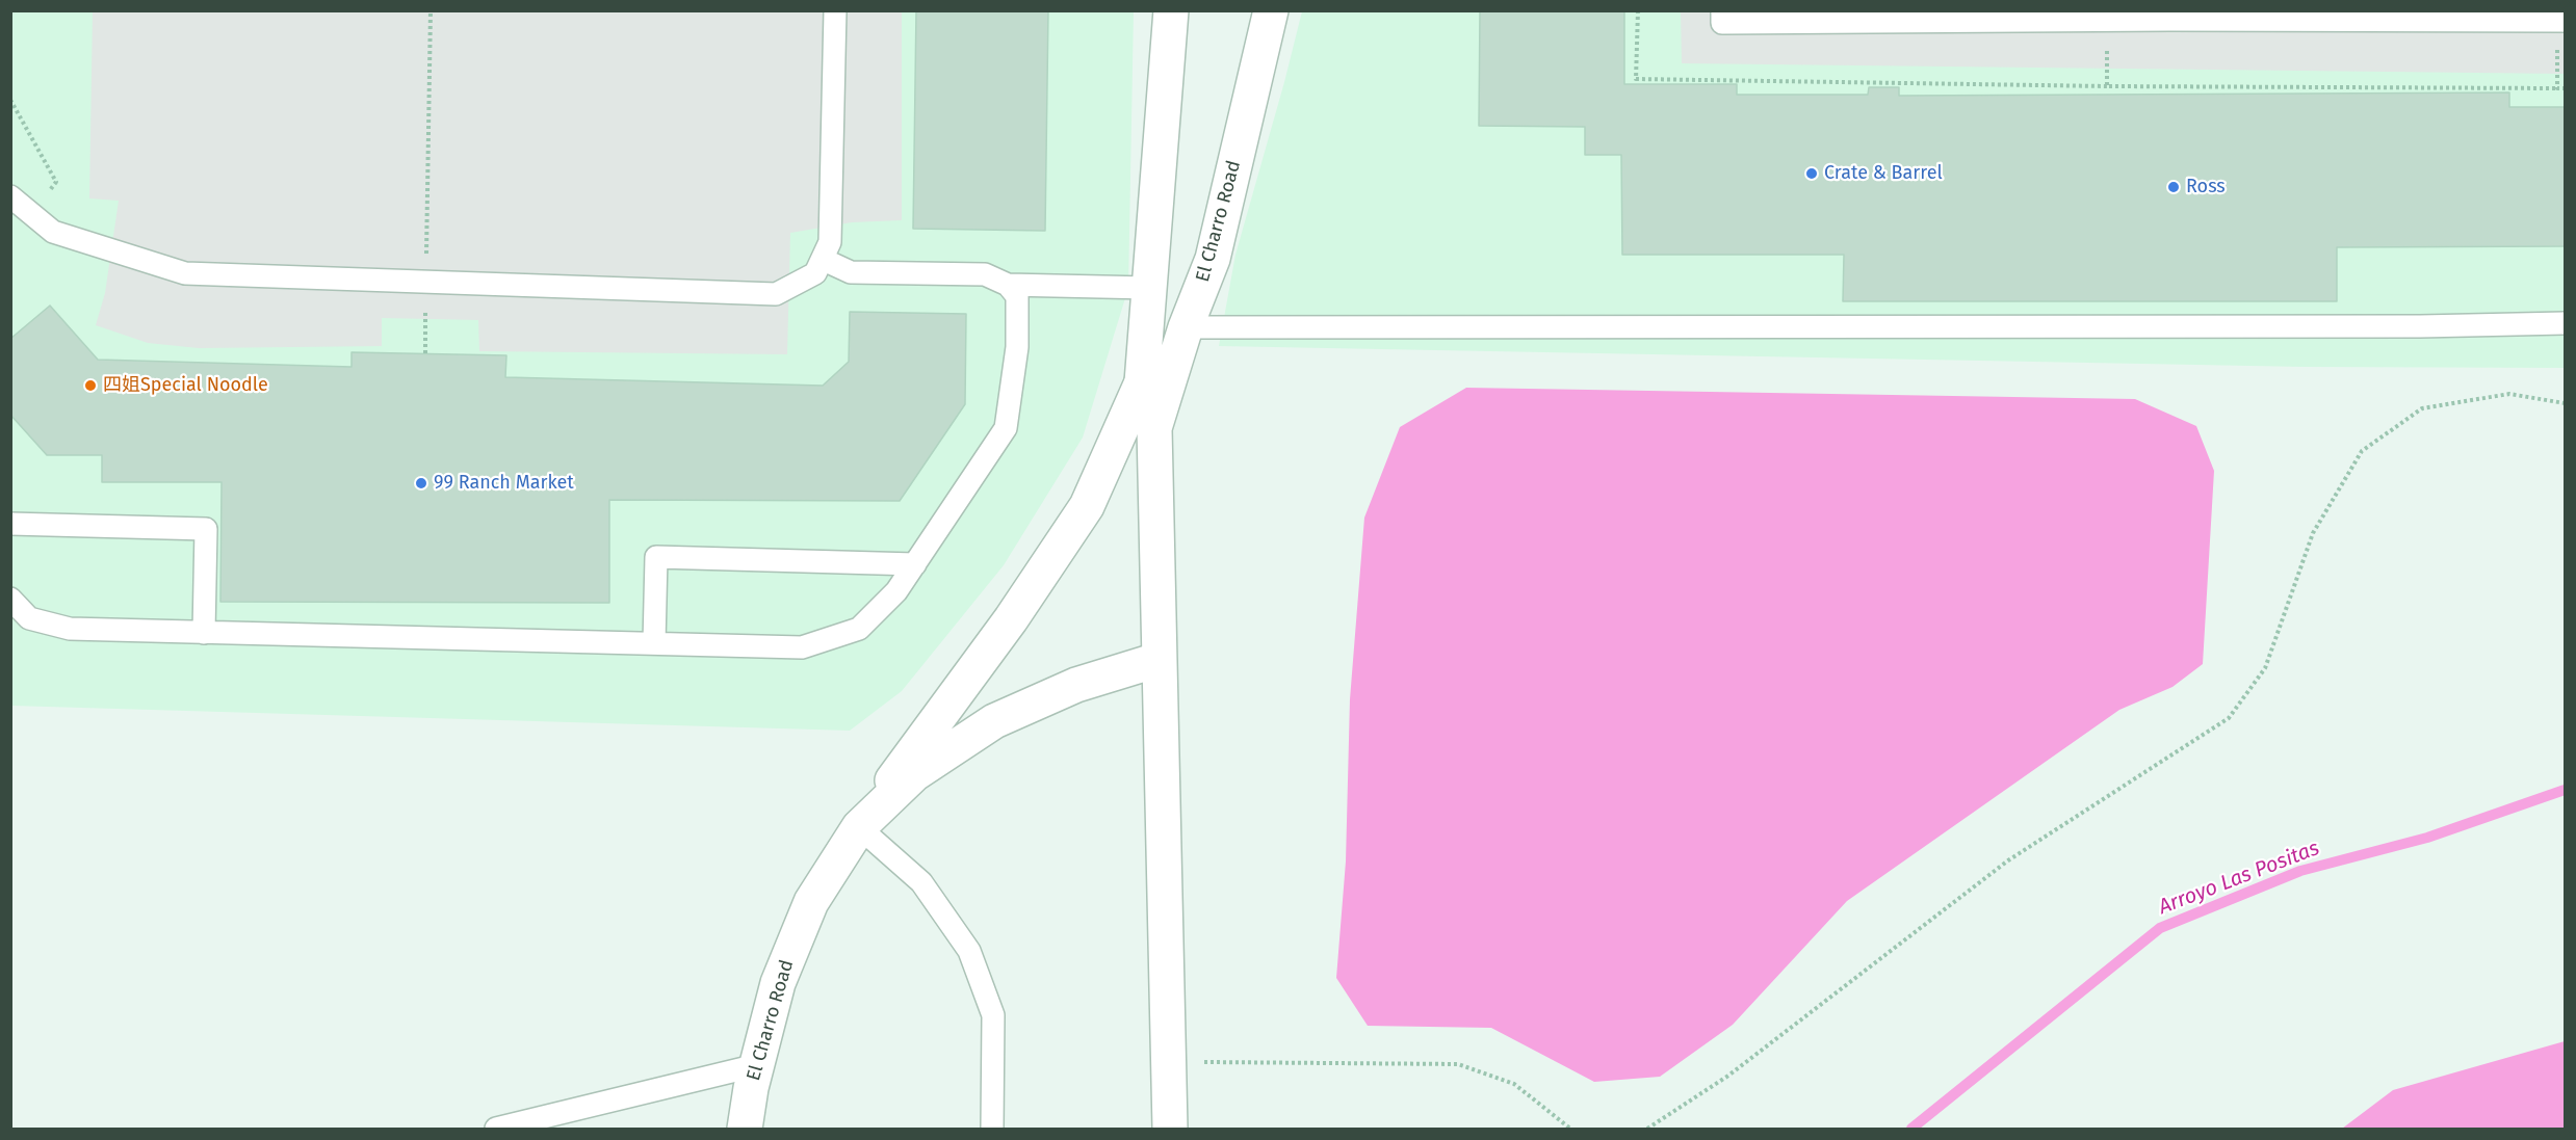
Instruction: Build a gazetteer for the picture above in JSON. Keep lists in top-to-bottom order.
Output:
{
  "streets": {
    "street": ["El Charro Road"]
  },
  "water": ["Arroyo Las Positas"],
  "places": [
    "Crate & Barrel",
    "Ross",
    "四姐Special Noodle",
    "99 Ranch Market"
  ]
}
